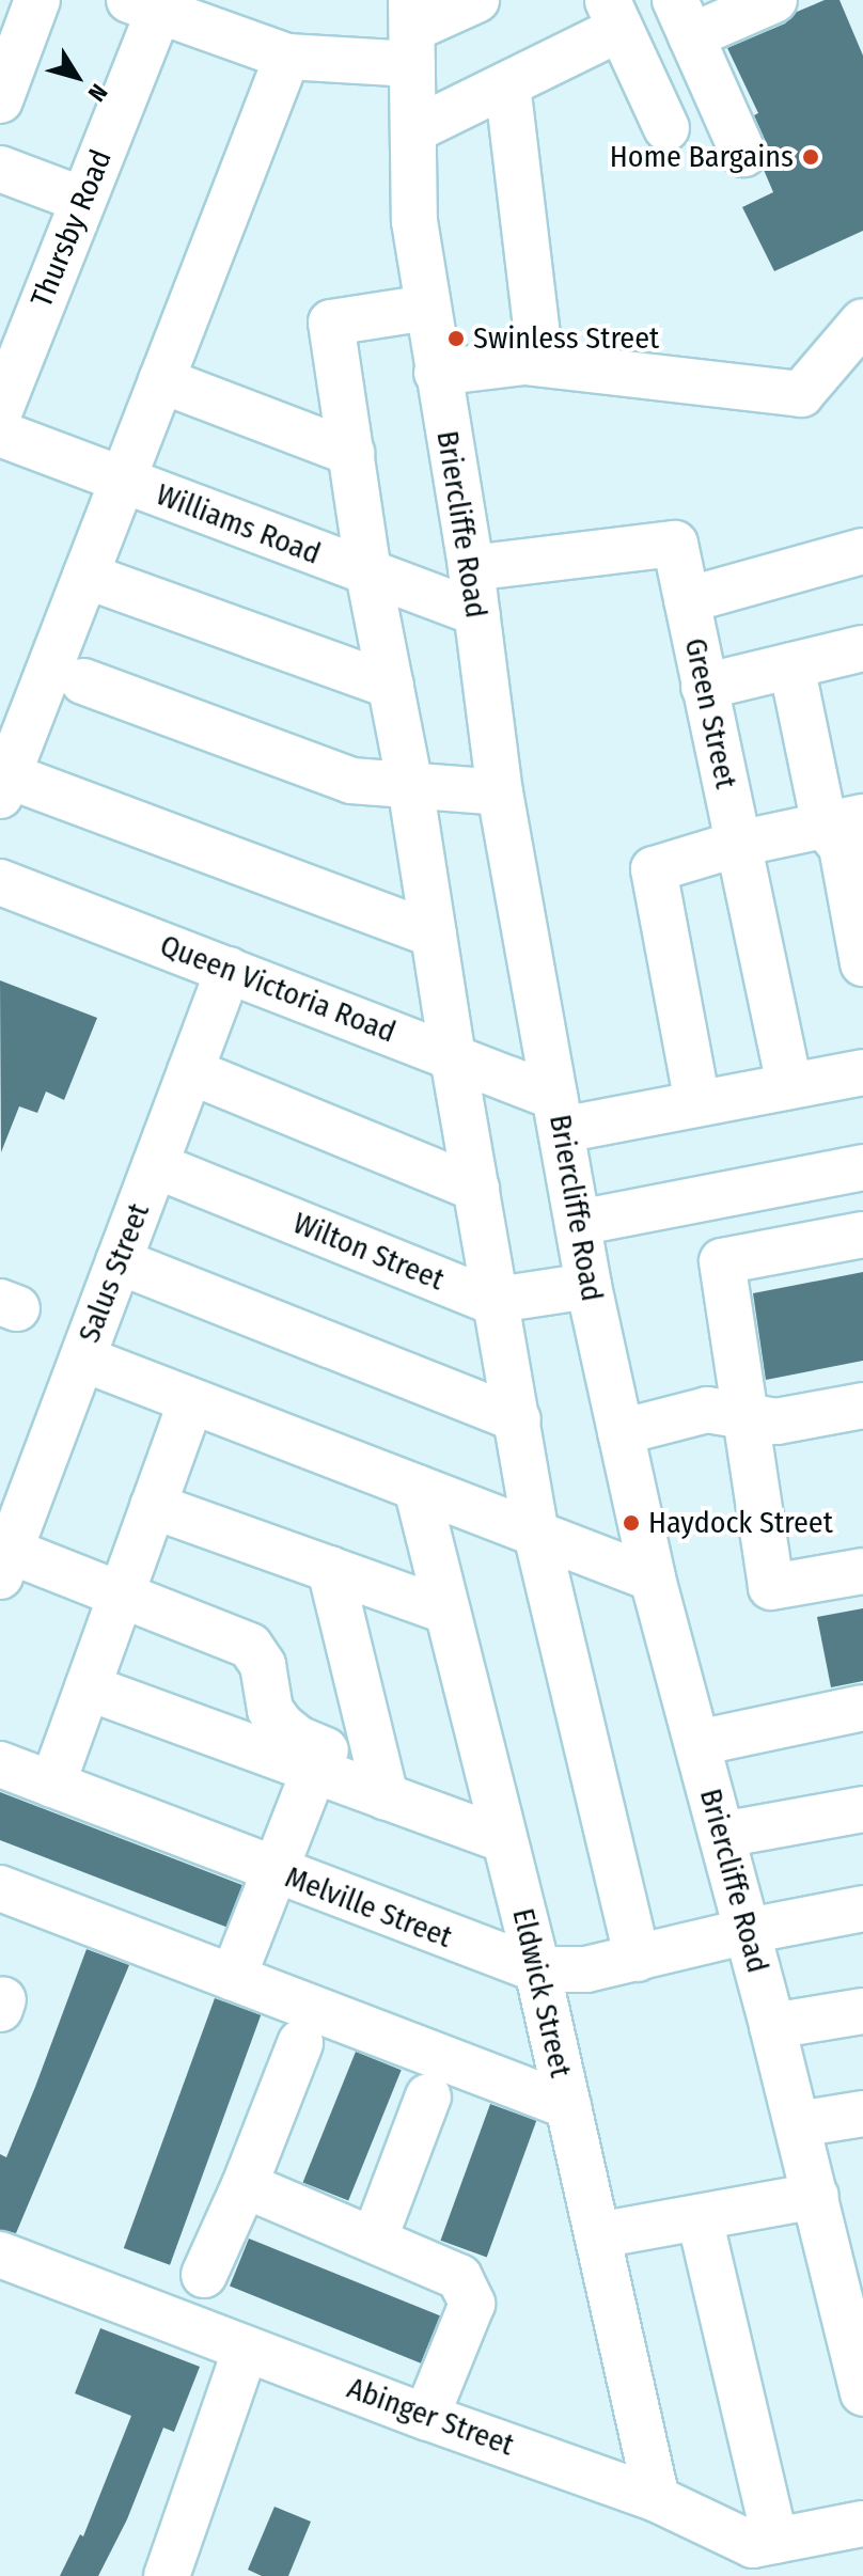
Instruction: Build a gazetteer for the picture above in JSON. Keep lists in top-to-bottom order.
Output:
{
  "streets": {
    "street": [
      "Thursby Road",
      "Williams Road",
      "Briercliffe Road",
      "Green Street",
      "Queen Victoria Road",
      "Wilton Street",
      "Salus Street",
      "Melville Street",
      "Eldwick Street",
      "Abinger Street"
    ]
  },
  "crossings": [
    ["Williams Road", "Briercliffe Road"],
    ["Briercliffe Road", "Green Street"],
    ["Briercliffe Road", "Queen Victoria Road"],
    ["Briercliffe Road", "Wilton Street"],
    ["Briercliffe Road", "Melville Street"],
    ["Queen Victoria Road", "Salus Street"],
    ["Wilton Street", "Salus Street"],
    ["Melville Street", "Eldwick Street"],
    ["Eldwick Street", "Abinger Street"]
  ],
  "places": ["Home Bargains", "Swinless Street", "Haydock Street"],
  "north": "bottom right"
}
